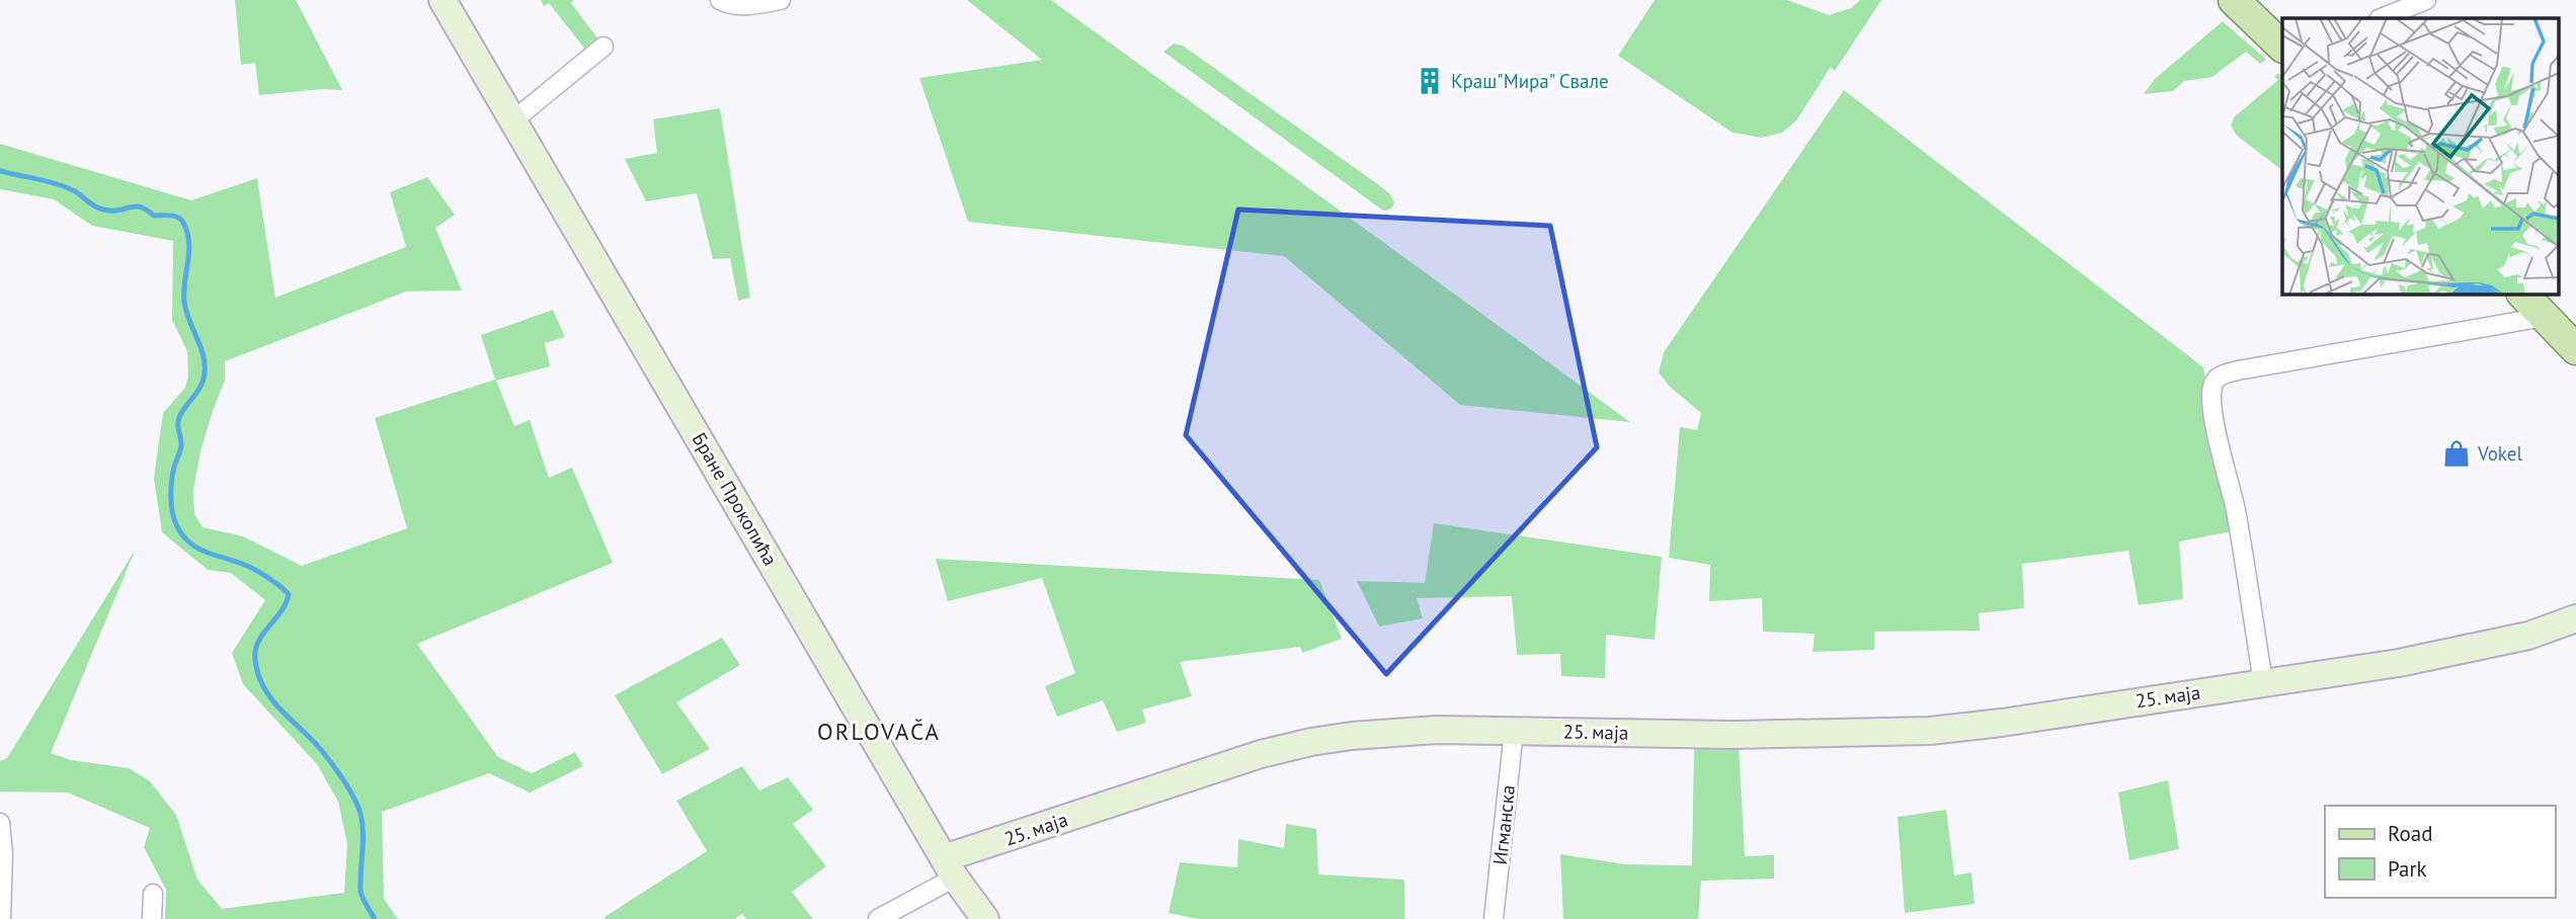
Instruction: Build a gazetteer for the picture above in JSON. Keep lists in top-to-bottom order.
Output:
{
  "streets": {
    "street": ["Бране Прокопића", "25. маја", "Игманска"]
  },
  "crossings": [
    ["Бране Прокопића", "25. маја"],
    ["25. маја", "Игманска"]
  ],
  "districts": ["ORLOVAČA"],
  "places": {
    "building": ["Краш\"Мира\" Свале"],
    "shop": ["Vokel"]
  },
  "legend": ["Road", "Park"]
}
